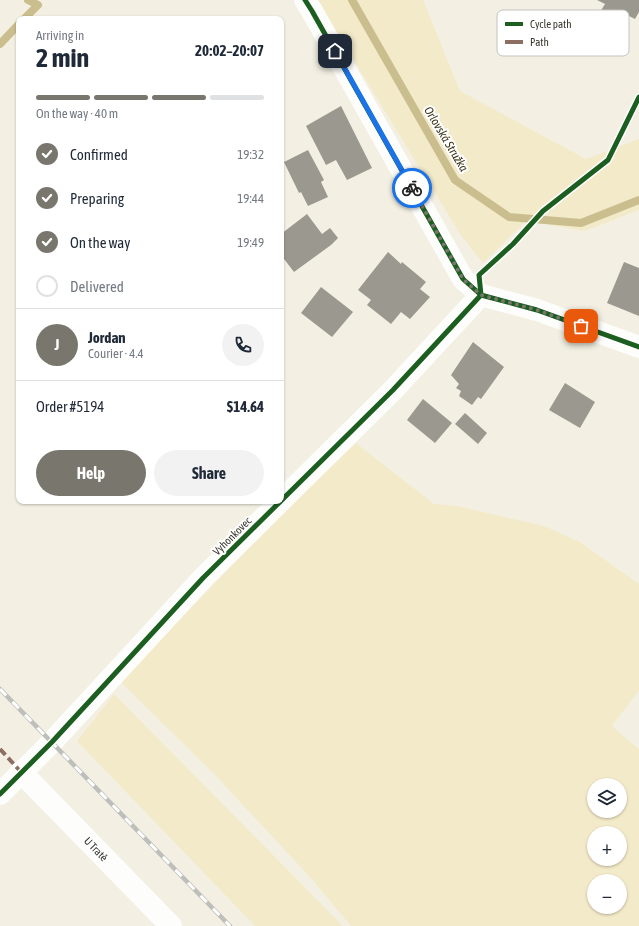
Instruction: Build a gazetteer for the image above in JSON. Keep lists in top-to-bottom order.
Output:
{
  "streets": {
    "street": ["Vyhonkovec", "U Tratě"]
  },
  "crossings": [
    ["Vyhonkovec", "U Tratě"]
  ],
  "water": ["Orlovská Stružka"],
  "legend": ["Cycle path", "Path"],
  "page": {
    "heading": ["2 min", "Arriving in", "20:02–20:07"],
    "panel": [
      "Jordan",
      "Courier · 4.4",
      "Order #5194",
      "$14.64"
    ],
    "bar": "On the way · 40 m",
    "list": [
      ["Confirmed", "19:32"],
      ["Preparing", "19:44"],
      ["On the way", "19:49"],
      "Delivered"
    ],
    "round": "J",
    "buttons": ["Help", "Share"],
    "map_buttons": ["+", "−"]
  }
}
